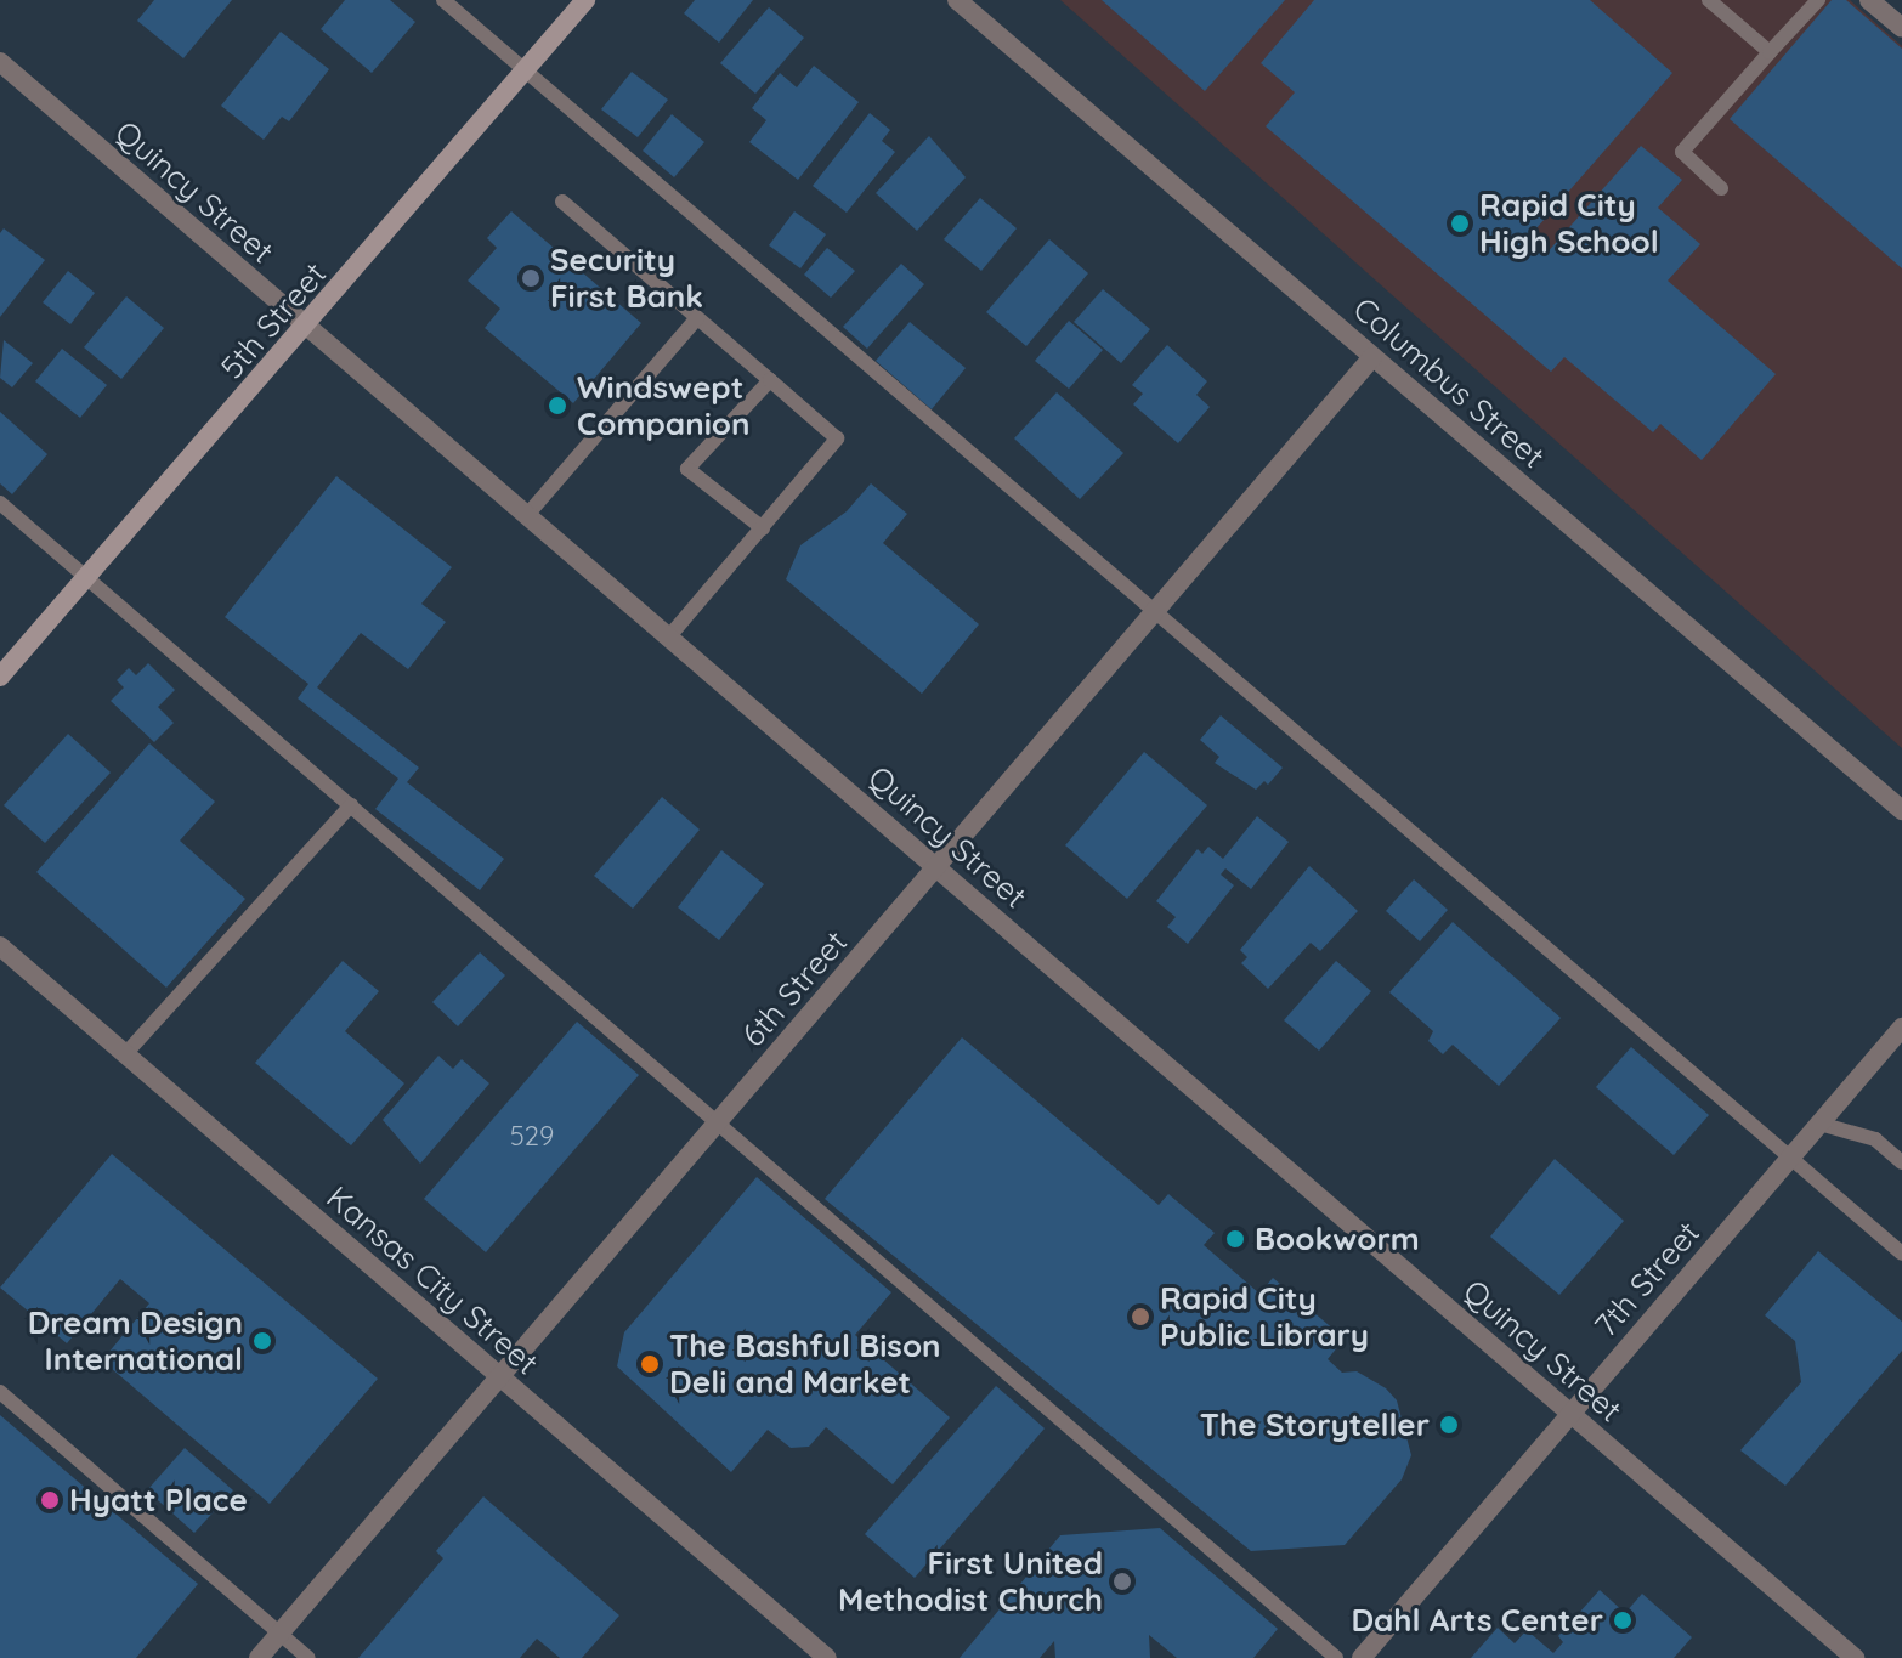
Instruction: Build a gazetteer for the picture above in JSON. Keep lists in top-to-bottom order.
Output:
{
  "streets": {
    "main road": ["5th Street"],
    "street": [
      "Quincy Street",
      "Columbus Street",
      "6th Street",
      "7th Street",
      "Kansas City Street"
    ]
  },
  "crossings": [
    ["Quincy Street", "5th Street"],
    ["Quincy Street", "6th Street"],
    ["Quincy Street", "7th Street"],
    ["Columbus Street", "6th Street"],
    ["6th Street", "Kansas City Street"]
  ],
  "places": [
    "Rapid City High School",
    "Security First Bank",
    "Windswept Companion",
    "Bookworm",
    "Rapid City Public Library",
    "Dream Design International",
    "The Bashful Bison Deli and Market",
    "The Storyteller",
    "Hyatt Place",
    "First United Methodist Church",
    "Dahl Arts Center"
  ],
  "house_numbers": ["529"]
}
